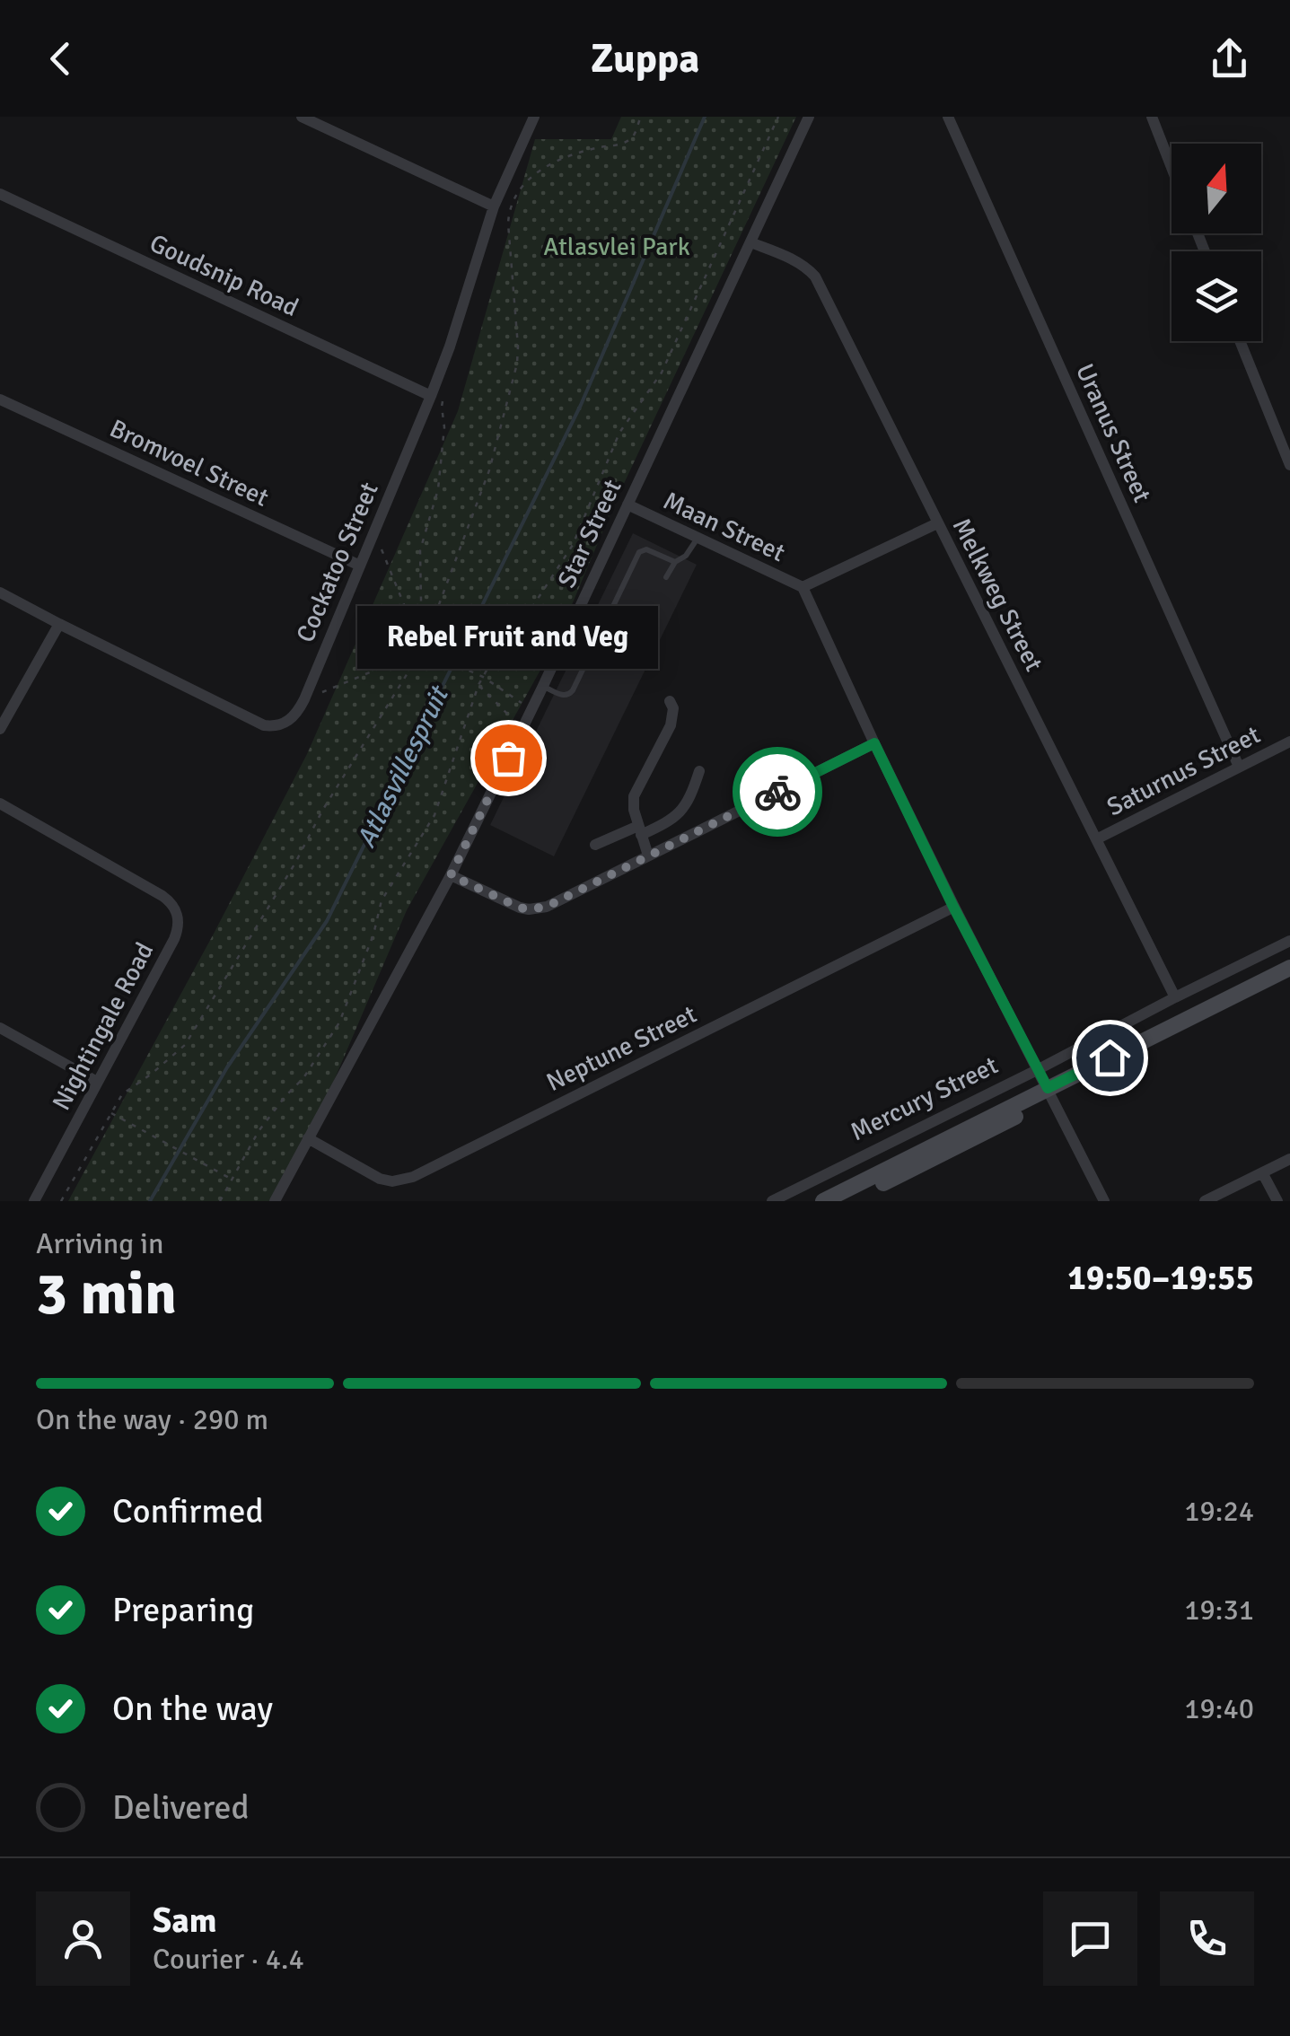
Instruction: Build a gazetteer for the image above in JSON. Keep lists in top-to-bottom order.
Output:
{
  "streets": {
    "street": [
      "Goudsnip Road",
      "Uranus Street",
      "Bromvoel Street",
      "Maan Street",
      "Star Street",
      "Cockatoo Street",
      "Melkweg Street",
      "Saturnus Street",
      "Nightingale Road",
      "Neptune Street",
      "Mercury Street"
    ]
  },
  "crossings": [
    ["Goudsnip Road", "Cockatoo Street"],
    ["Uranus Street", "Saturnus Street"],
    ["Bromvoel Street", "Cockatoo Street"],
    ["Maan Street", "Star Street"],
    ["Maan Street", "Melkweg Street"],
    ["Maan Street", "Neptune Street"],
    ["Maan Street", "Mercury Street"],
    ["Star Street", "Melkweg Street"],
    ["Star Street", "Neptune Street"],
    ["Melkweg Street", "Saturnus Street"],
    ["Melkweg Street", "Mercury Street"]
  ],
  "water": ["Atlasvillespruit"],
  "parks": ["Atlasvlei Park"],
  "places": ["Rebel Fruit and Veg"],
  "north": "top",
  "page": {
    "header": "Zuppa",
    "bubble": "Rebel Fruit and Veg",
    "heading": ["3 min", "Arriving in", "19:50–19:55"],
    "panel": ["Sam", "Courier · 4.4"],
    "bar": "On the way · 290 m",
    "list": [
      ["Confirmed", "19:24"],
      ["Preparing", "19:31"],
      ["On the way", "19:40"],
      "Delivered"
    ]
  }
}
